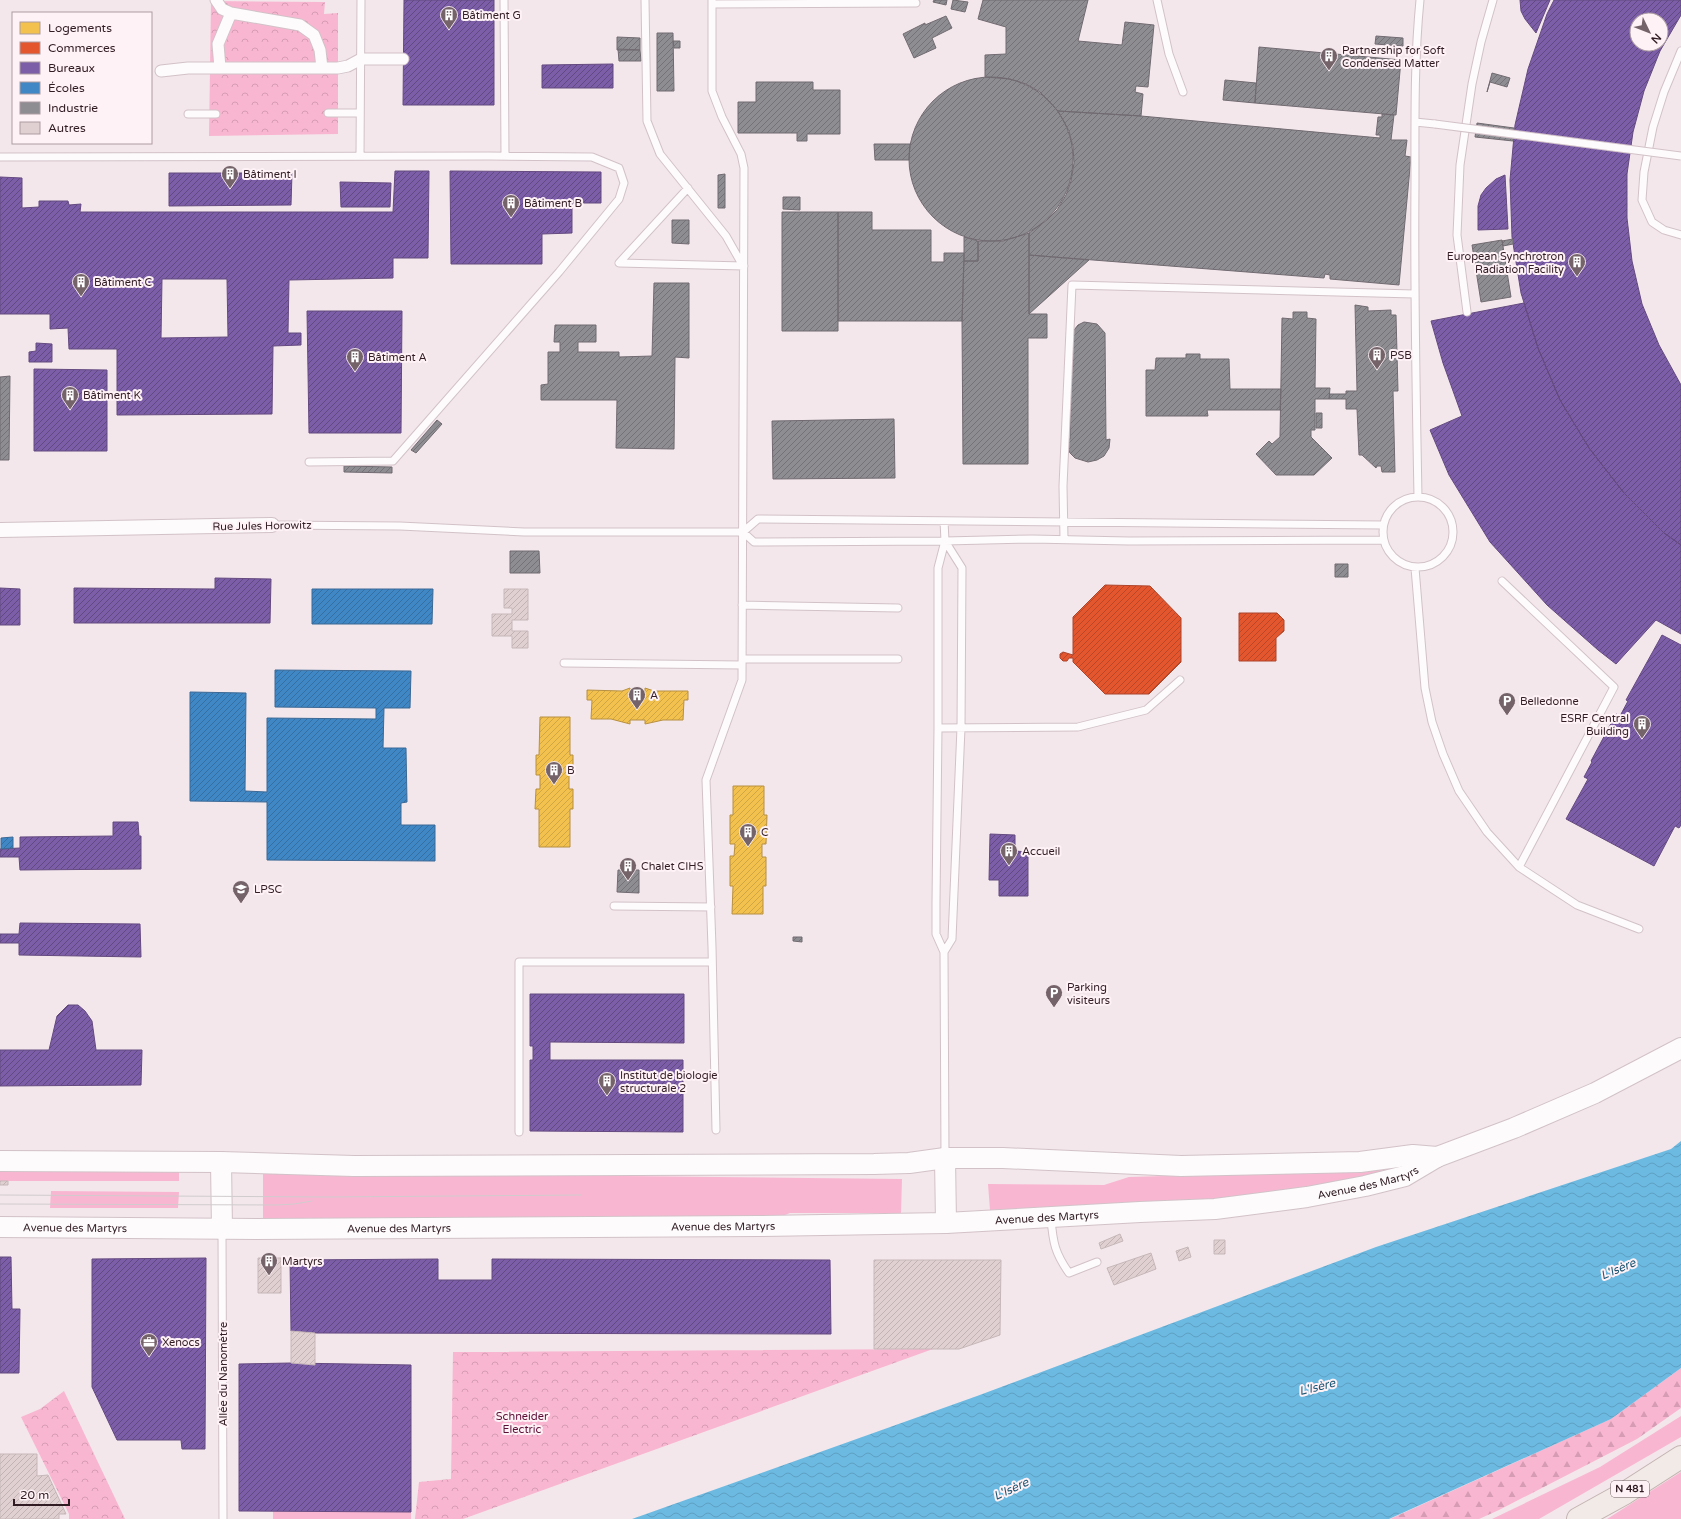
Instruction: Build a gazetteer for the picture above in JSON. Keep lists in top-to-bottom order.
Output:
{
  "streets": {
    "highway": ["N 481"],
    "main road": ["Avenue des Martyrs"],
    "street": ["Rue Jules Horowitz"],
    "lane": ["Allée du Nanomètre"]
  },
  "crossings": [
    ["Avenue des Martyrs", "Allée du Nanomètre"]
  ],
  "water": ["L'Isère"],
  "parks": ["Schneider Electric"],
  "places": {
    "building": [
      "Bâtiment G",
      "Partnership for Soft Condensed Matter",
      "Bâtiment I",
      "Bâtiment B",
      "European Synchrotron Radiation Facility",
      "Bâtiment C",
      "PSB",
      "Bâtiment A",
      "Bâtiment K",
      "A",
      "ESRF Central Building",
      "B",
      "C",
      "Accueil",
      "Chalet CIHS",
      "Institut de biologie structurale 2",
      "Martyrs"
    ],
    "parking": ["Belledonne", "Parking visiteurs"],
    "school or university": ["LPSC"],
    "office": ["Xenocs"]
  },
  "legend": [
    "Logements",
    "Commerces",
    "Bureaux",
    "Écoles",
    "Industrie",
    "Autres"
  ],
  "scale_bar": "20 m",
  "north": "bottom right"
}
